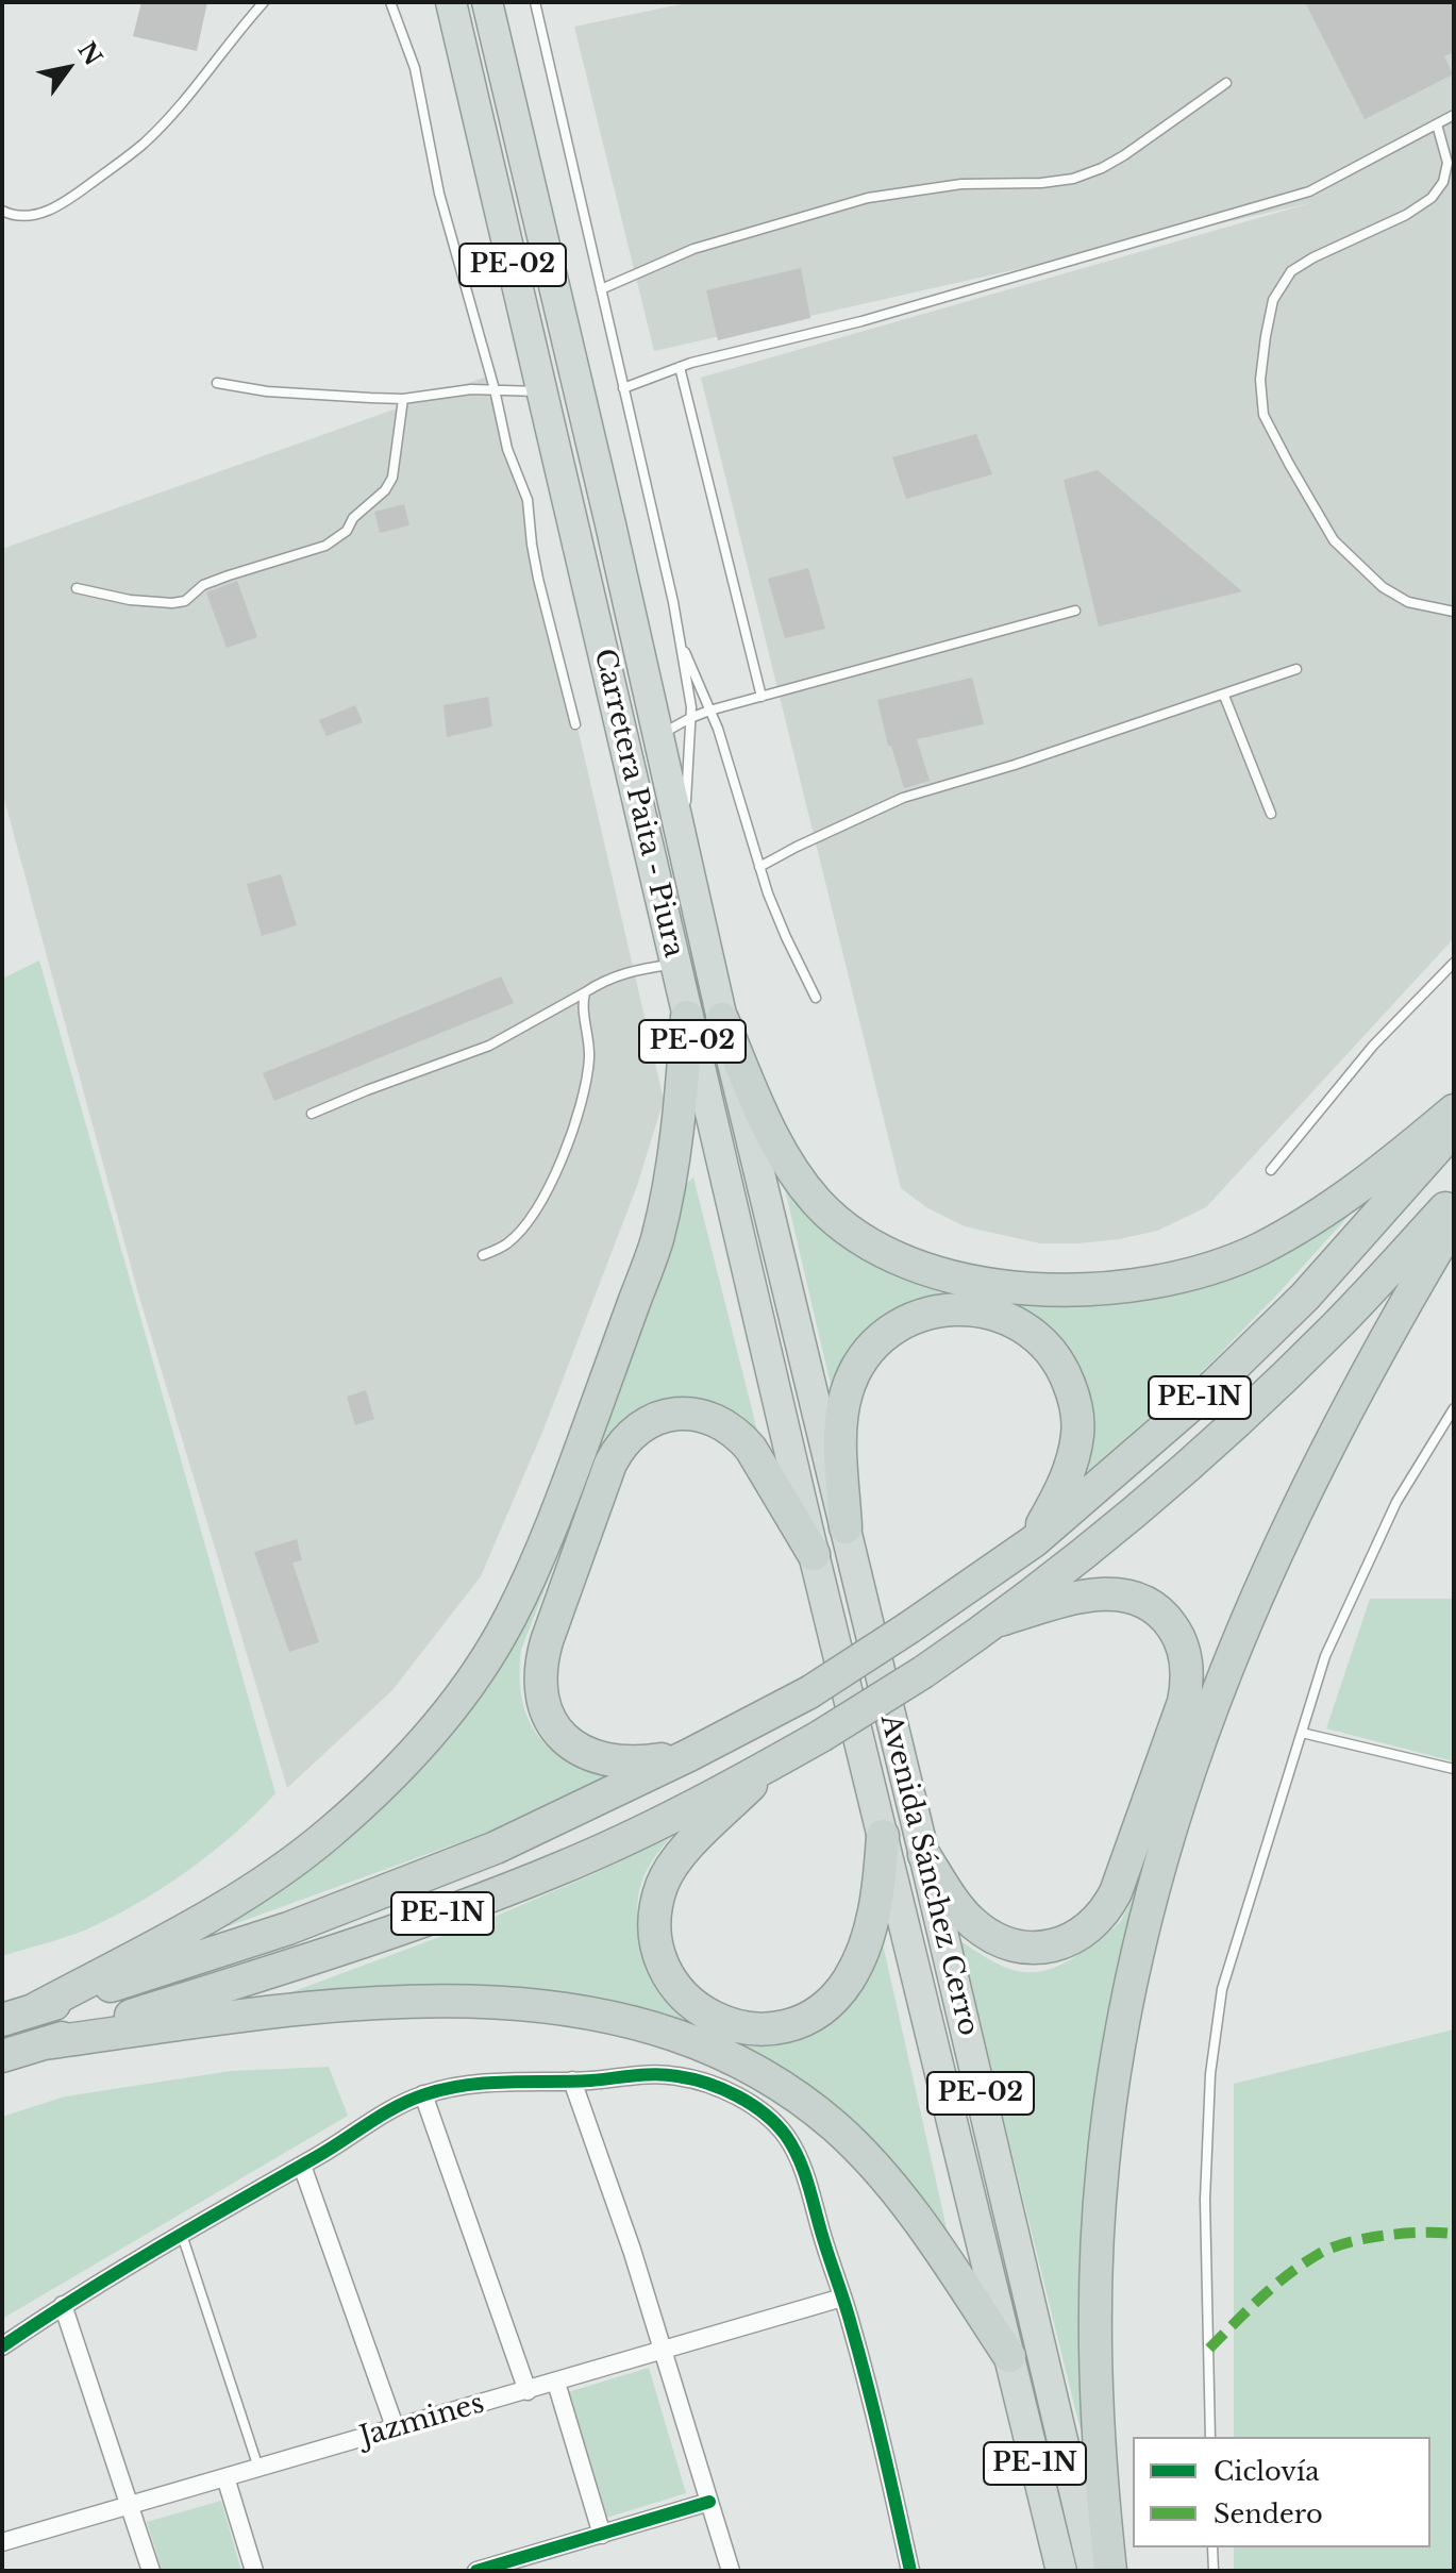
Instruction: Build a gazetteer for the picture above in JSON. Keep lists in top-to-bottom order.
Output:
{
  "streets": {
    "highway": [
      "PE-02",
      "Carretera Paita - Piura",
      "PE-1N",
      "Avenida Sánchez Cerro"
    ],
    "street": ["Jazmines"]
  },
  "crossings": [
    ["Carretera Paita - Piura", "Avenida Sánchez Cerro"]
  ],
  "legend": ["Ciclovía", "Sendero"],
  "north": "top right"
}
